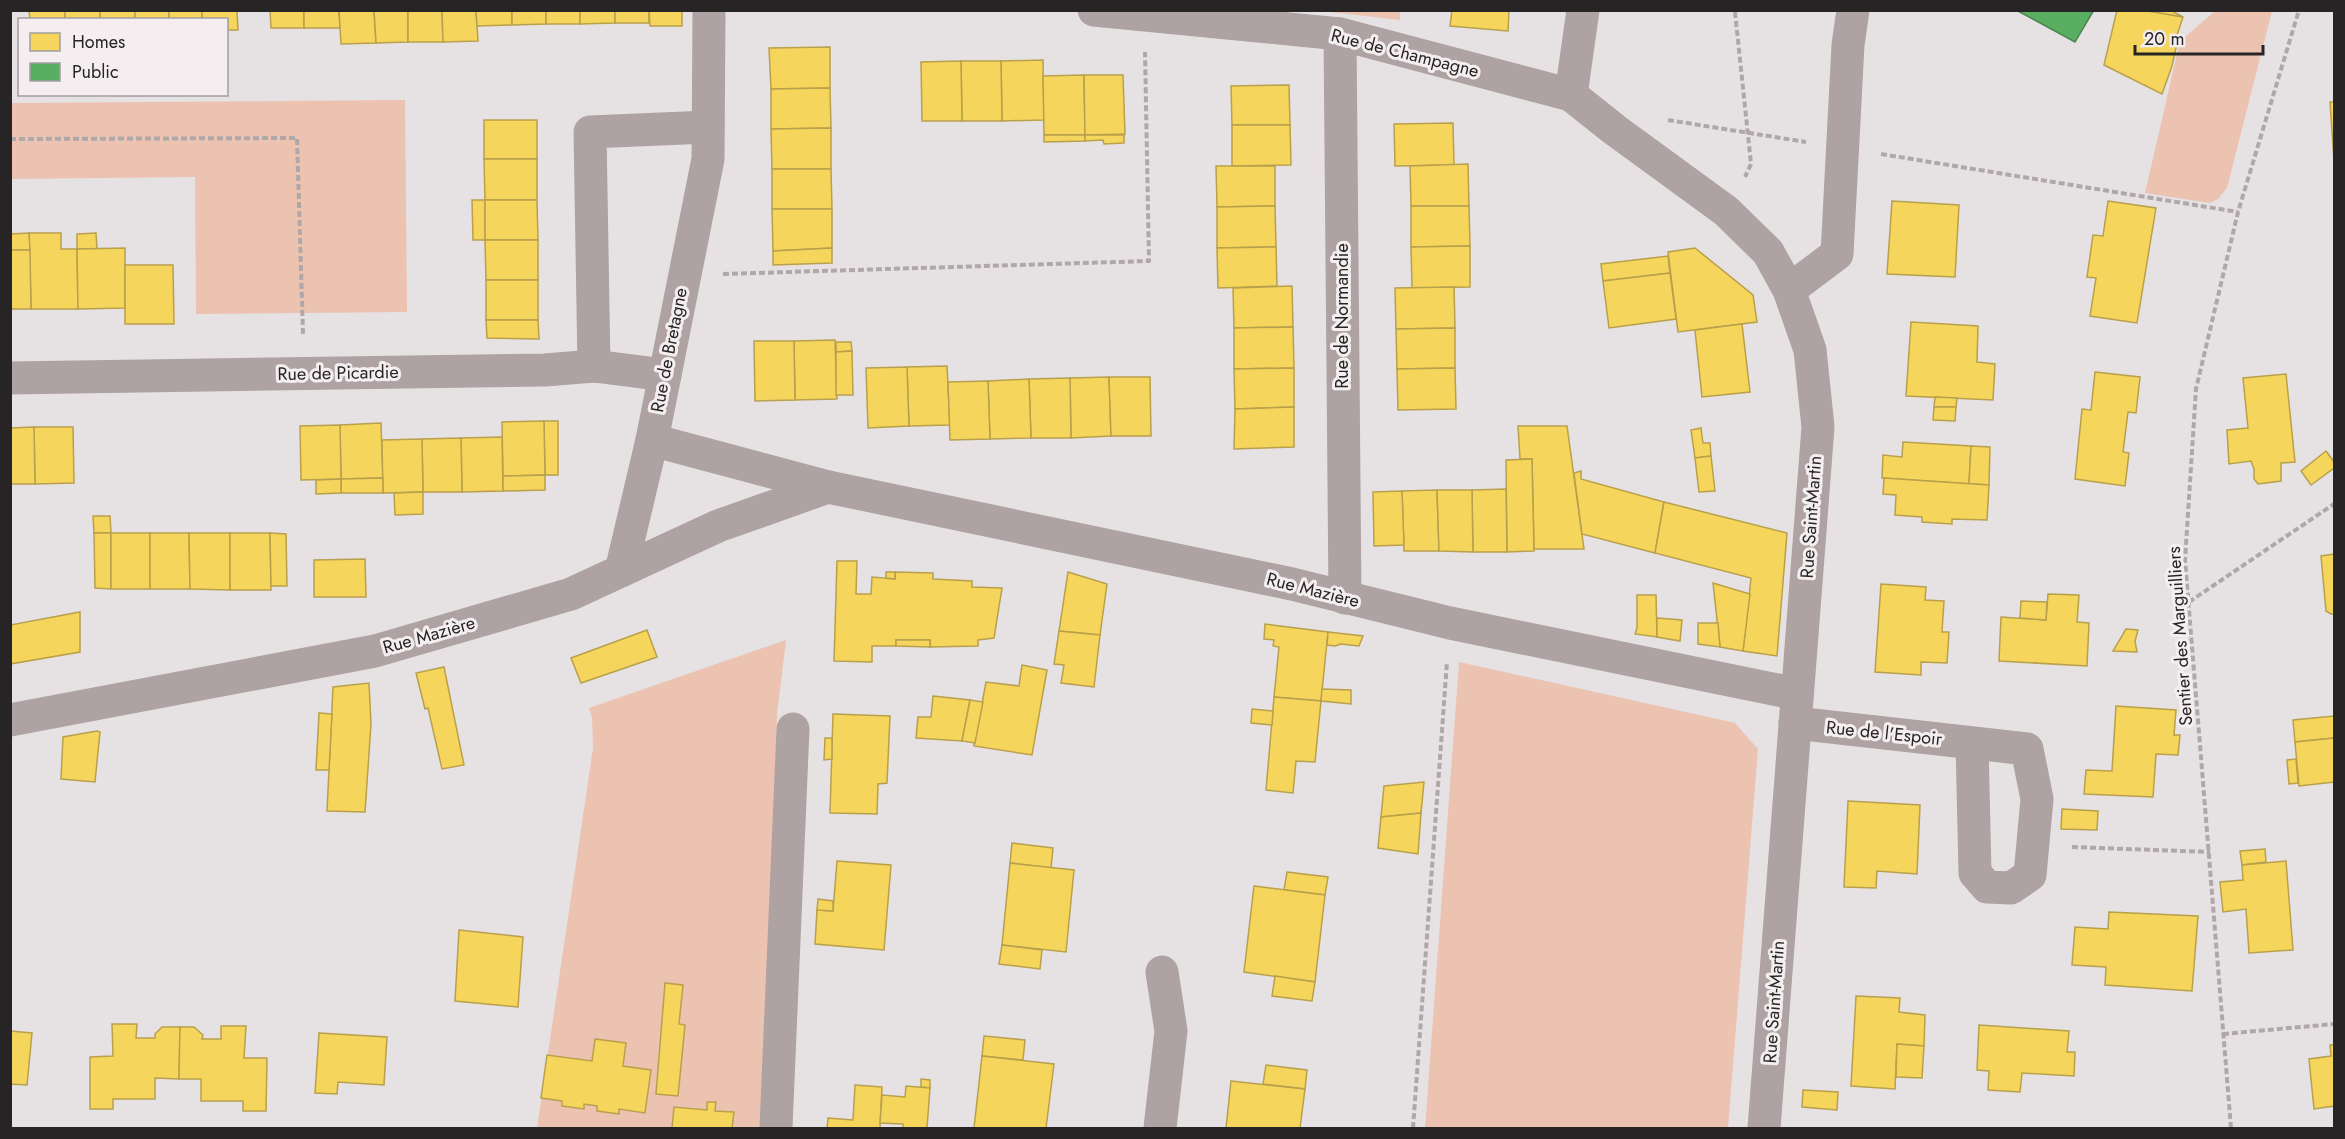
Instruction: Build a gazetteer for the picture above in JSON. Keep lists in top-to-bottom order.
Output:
{
  "streets": {
    "street": [
      "Rue de Champagne",
      "Rue de Normandie",
      "Rue de Bretagne",
      "Rue de Picardie",
      "Rue Saint-Martin",
      "Rue Mazière",
      "Rue de l'Espoir"
    ],
    "path": ["Sentier des Marguilliers"]
  },
  "crossings": [
    ["Rue de Champagne", "Rue de Normandie"],
    ["Rue de Champagne", "Rue Saint-Martin"],
    ["Rue de Normandie", "Rue Mazière"],
    ["Rue de Bretagne", "Rue de Picardie"],
    ["Rue de Bretagne", "Rue Mazière"],
    ["Rue Saint-Martin", "Rue Mazière"],
    ["Rue Saint-Martin", "Rue de l'Espoir"],
    ["Rue Mazière", "Rue de l'Espoir"]
  ],
  "legend": ["Homes", "Public"],
  "scale_bar": "20 m"
}
